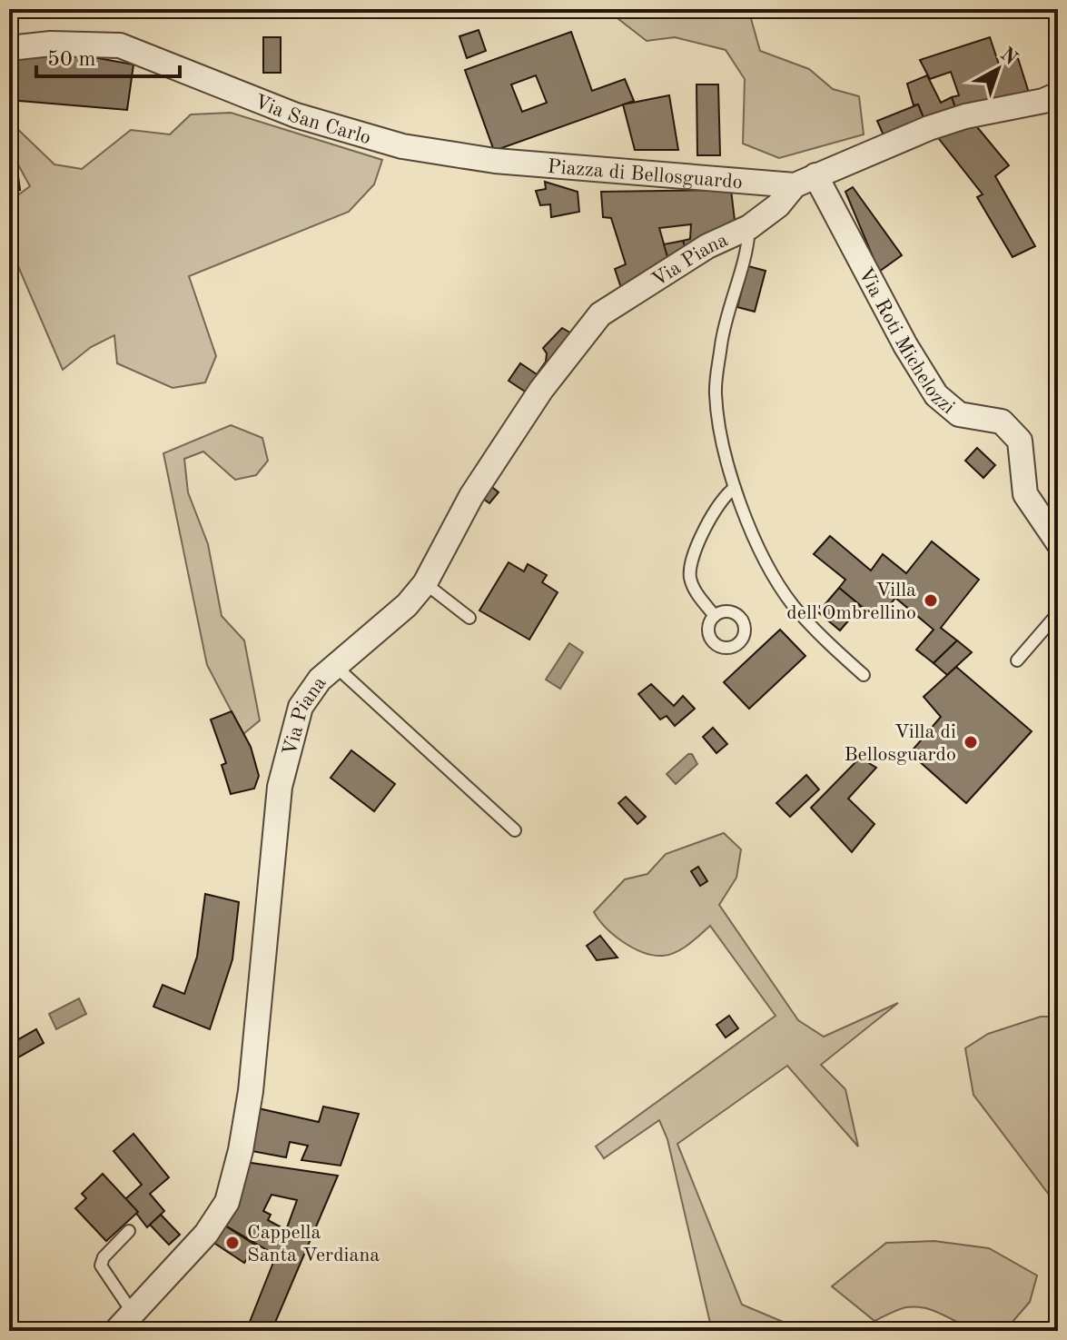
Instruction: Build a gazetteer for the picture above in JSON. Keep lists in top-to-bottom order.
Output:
{
  "streets": {
    "street": [
      "Via San Carlo",
      "Piazza di Bellosguardo",
      "Via Piana",
      "Via Roti Michelozzi"
    ]
  },
  "crossings": [
    ["Via San Carlo", "Piazza di Bellosguardo"],
    ["Piazza di Bellosguardo", "Via Roti Michelozzi"]
  ],
  "places": ["Villa dell'Ombrellino", "Villa di Bellosguardo", "Cappella Santa Verdiana"],
  "scale_bar": "50 m",
  "north": "top right"
}
